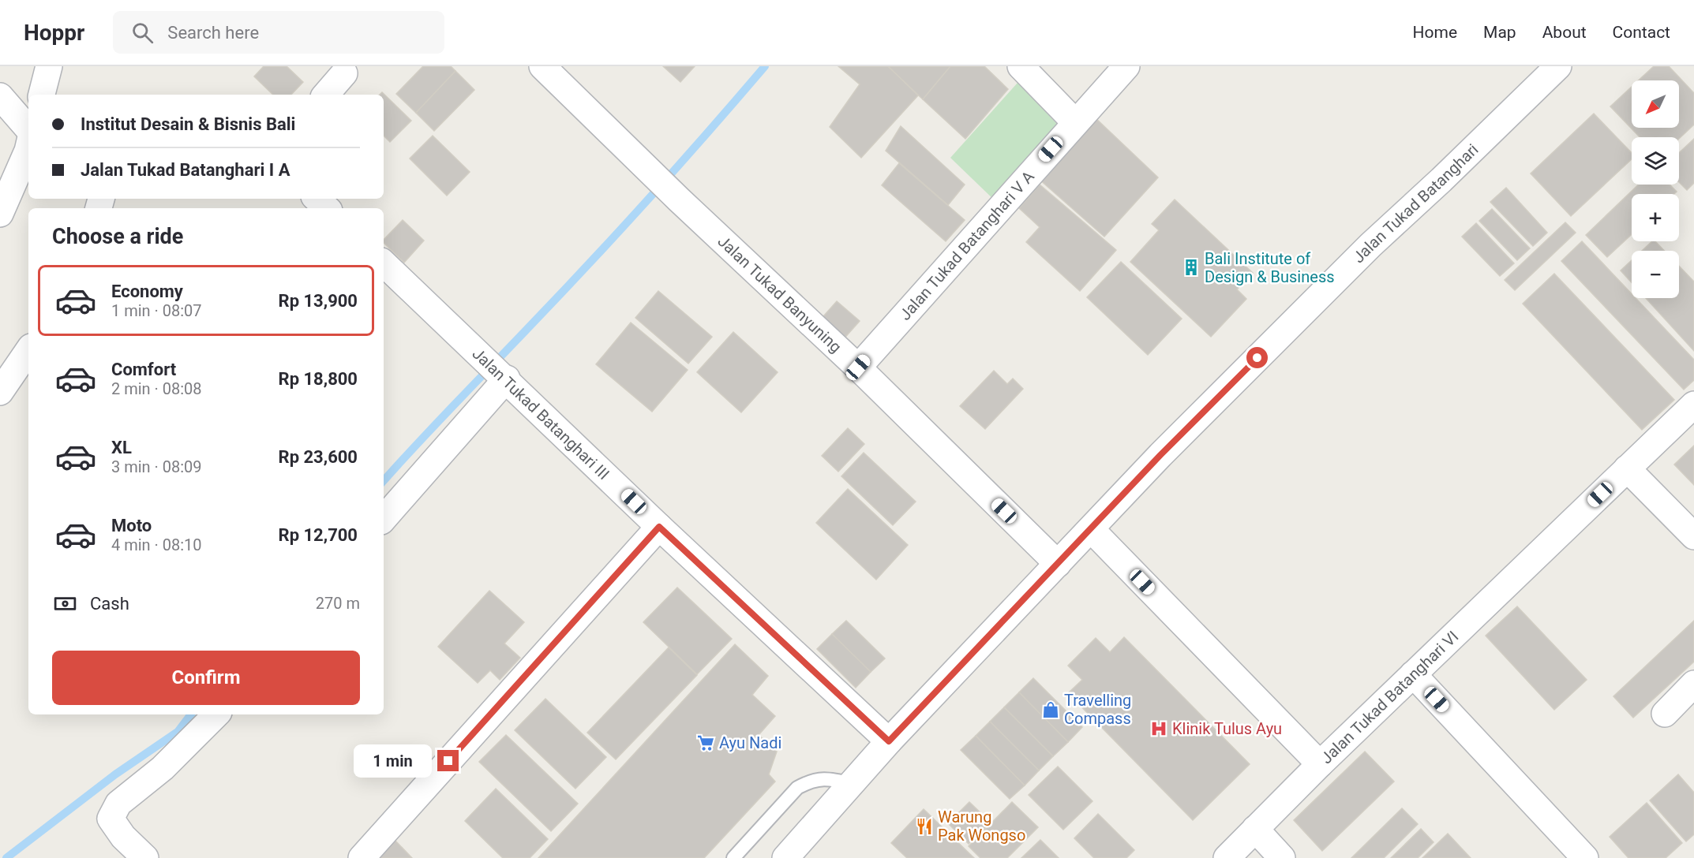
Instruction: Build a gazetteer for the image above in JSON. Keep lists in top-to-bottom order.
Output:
{
  "streets": {
    "street": [
      "Jalan Tukad Batanghari",
      "Jalan Tukad Batanghari V A",
      "Jalan Tukad Banyuning",
      "Jalan Tukad Batanghari III",
      "Jalan Tukad Batanghari VI"
    ]
  },
  "crossings": [
    ["Jalan Tukad Batanghari", "Jalan Tukad Banyuning"],
    ["Jalan Tukad Batanghari", "Jalan Tukad Batanghari III"],
    ["Jalan Tukad Batanghari", "Jalan Tukad Batanghari VI"],
    ["Jalan Tukad Batanghari V A", "Jalan Tukad Banyuning"]
  ],
  "places": {
    "building": ["Bali Institute of Design & Business"],
    "shop": ["Travelling Compass"],
    "hospital": ["Klinik Tulus Ayu"],
    "supermarket": ["Ayu Nadi"],
    "restaurant": ["Warung Pak Wongso"]
  },
  "north": "bottom left",
  "page": {
    "header": "Hoppr",
    "search": "Search here",
    "nav": [
      "Home",
      "Map",
      "About",
      "Contact"
    ],
    "map_buttons": ["+", "−"],
    "banner": ["Institut Desain & Bisnis Bali", "Jalan Tukad Batanghari I A"],
    "heading": "Choose a ride",
    "list": [
      {
        "name": "Economy",
        "note": "1 min · 08:07",
        "value": "Rp 13,900"
      },
      {
        "name": "Comfort",
        "note": "2 min · 08:08",
        "value": "Rp 18,800"
      },
      {
        "name": "XL",
        "note": "3 min · 08:09",
        "value": "Rp 23,600"
      },
      {
        "name": "Moto",
        "note": "4 min · 08:10",
        "value": "Rp 12,700"
      }
    ],
    "pay": ["Cash", "270 m"],
    "buttons": "Confirm",
    "bubble": "1 min"
  }
}
